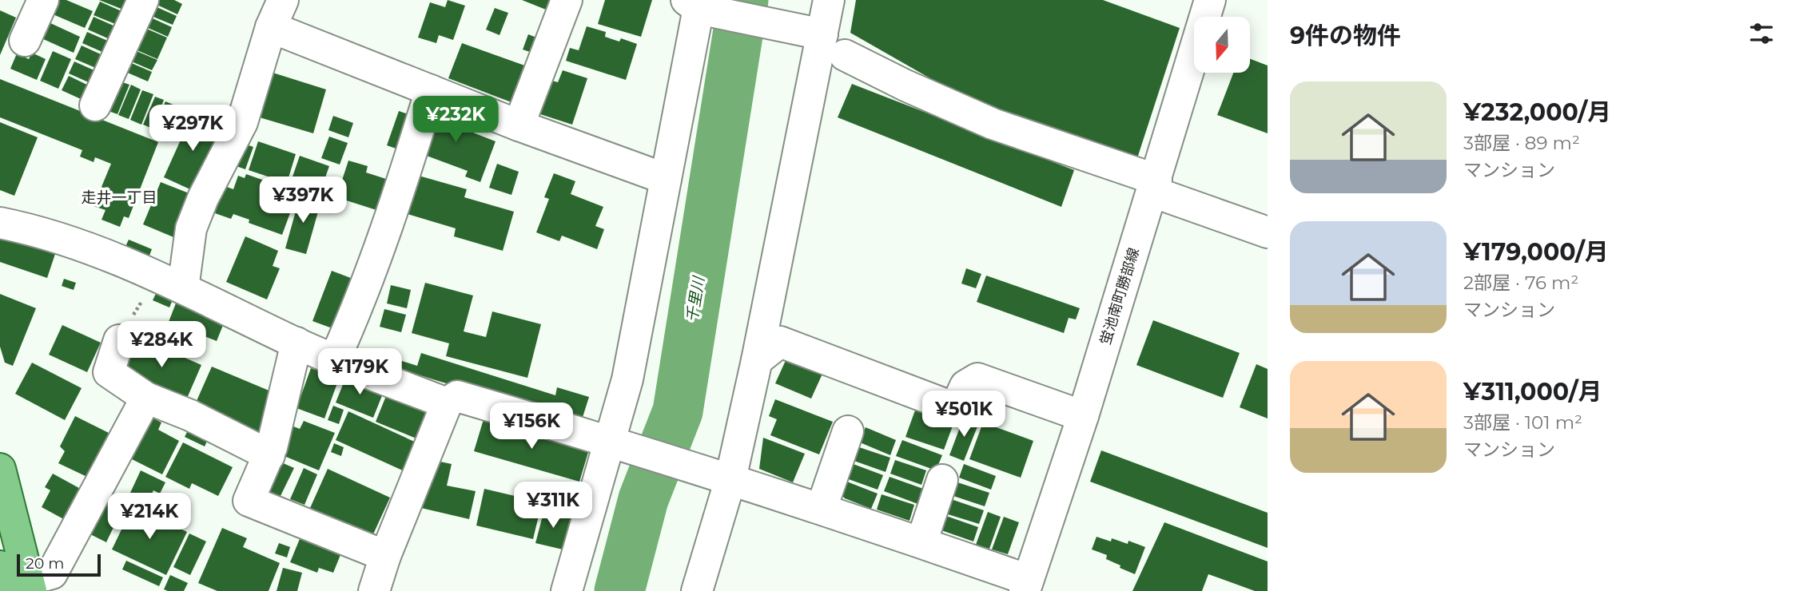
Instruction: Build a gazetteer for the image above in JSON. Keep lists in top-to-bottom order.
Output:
{
  "streets": {
    "street": ["蛍池南町勝部線"]
  },
  "districts": ["走井一丁目"],
  "water": ["千里川"],
  "scale_bar": "20 m",
  "north": "bottom",
  "page": {
    "heading": "9件の物件",
    "list": [
      {
        "name": "¥232,000/月",
        "note": "3部屋 · 89 m² · マンション"
      },
      {
        "name": "¥179,000/月",
        "note": "2部屋 · 76 m² · マンション"
      },
      {
        "name": "¥311,000/月",
        "note": "3部屋 · 101 m² · マンション"
      }
    ],
    "price": [
      "¥232K",
      "¥297K",
      "¥397K",
      "¥284K",
      "¥179K",
      "¥501K",
      "¥156K",
      "¥311K",
      "¥214K"
    ],
    "scale": "20 m"
  }
}
